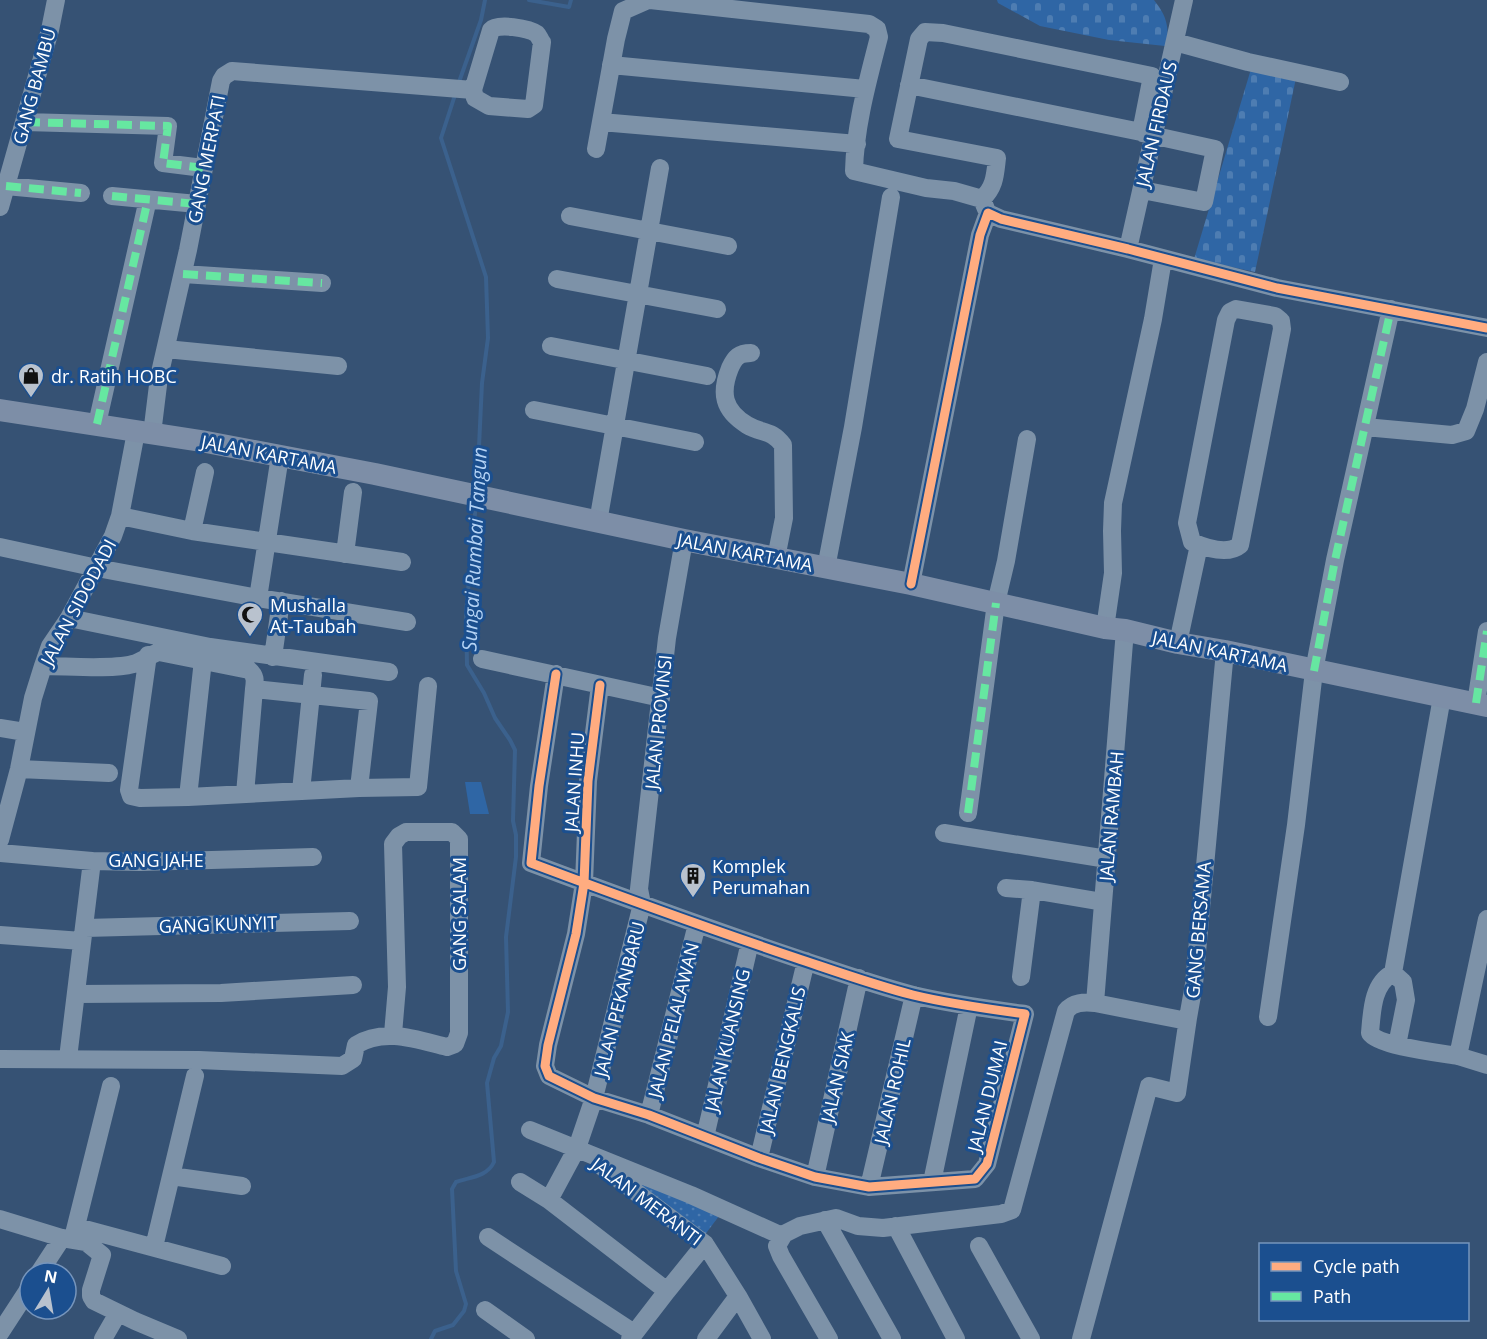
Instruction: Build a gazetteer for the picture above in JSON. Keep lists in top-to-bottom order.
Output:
{
  "streets": {
    "main road": ["JALAN KARTAMA"],
    "street": [
      "GANG BAMBU",
      "JALAN FIRDAUS",
      "GANG MERPATI",
      "JALAN SIDODADI",
      "JALAN PROVINSI",
      "JALAN INHU",
      "JALAN RAMBAH",
      "GANG JAHE",
      "GANG SALAM",
      "GANG KUNYIT",
      "GANG BERSAMA",
      "JALAN PEKANBARU",
      "JALAN PELALAWAN",
      "JALAN KUANSING",
      "JALAN BENGKALIS",
      "JALAN SIAK",
      "JALAN ROHIL",
      "JALAN DUMAI",
      "JALAN MERANTI"
    ]
  },
  "crossings": [
    ["GANG MERPATI", "JALAN KARTAMA"],
    ["GANG MERPATI", "JALAN SIDODADI"],
    ["JALAN KARTAMA", "JALAN SIDODADI"],
    ["JALAN KARTAMA", "JALAN PROVINSI"],
    ["JALAN KARTAMA", "JALAN RAMBAH"],
    ["JALAN KARTAMA", "GANG BERSAMA"],
    ["JALAN PROVINSI", "JALAN PEKANBARU"],
    ["JALAN PROVINSI", "JALAN DUMAI"],
    ["JALAN INHU", "JALAN DUMAI"],
    ["JALAN RAMBAH", "GANG BERSAMA"],
    ["JALAN PEKANBARU", "JALAN DUMAI"],
    ["JALAN PEKANBARU", "JALAN MERANTI"],
    ["JALAN PELALAWAN", "JALAN DUMAI"],
    ["JALAN KUANSING", "JALAN DUMAI"],
    ["JALAN BENGKALIS", "JALAN DUMAI"],
    ["JALAN SIAK", "JALAN DUMAI"],
    ["JALAN ROHIL", "JALAN DUMAI"]
  ],
  "water": ["Sungai Rumbai Tangun"],
  "places": {
    "shop": ["dr. Ratih HOBC"],
    "mosque": ["Mushalla At-Taubah"],
    "building": ["Komplek Perumahan"]
  },
  "legend": ["Cycle path", "Path"],
  "north": "top"
}
